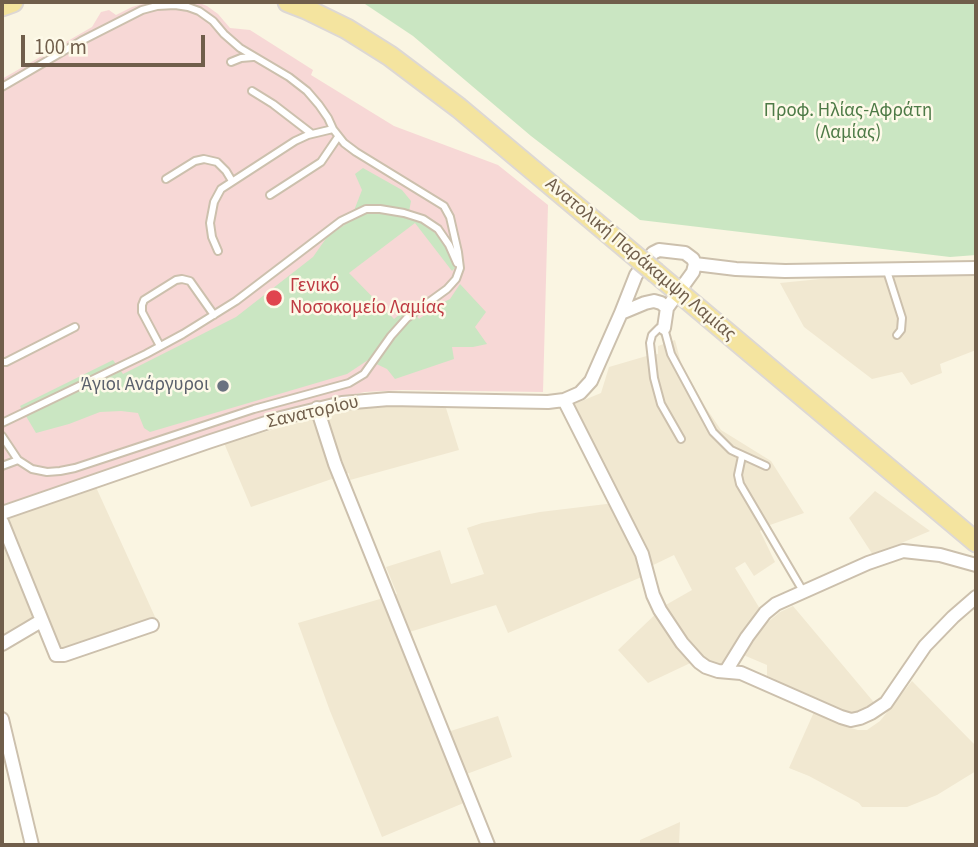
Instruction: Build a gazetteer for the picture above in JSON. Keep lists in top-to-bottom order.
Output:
{
  "streets": {
    "main road": ["Ανατολική Παράκαμψη Λαμίας"],
    "street": ["Σανατορίου"]
  },
  "parks": ["Προφ. Ηλίας-Αφράτη (Λαμίας)"],
  "places": ["Γενικό Νοσοκομείο Λαμίας", "Άγιοι Ανάργυροι"],
  "scale_bar": "100 m"
}
